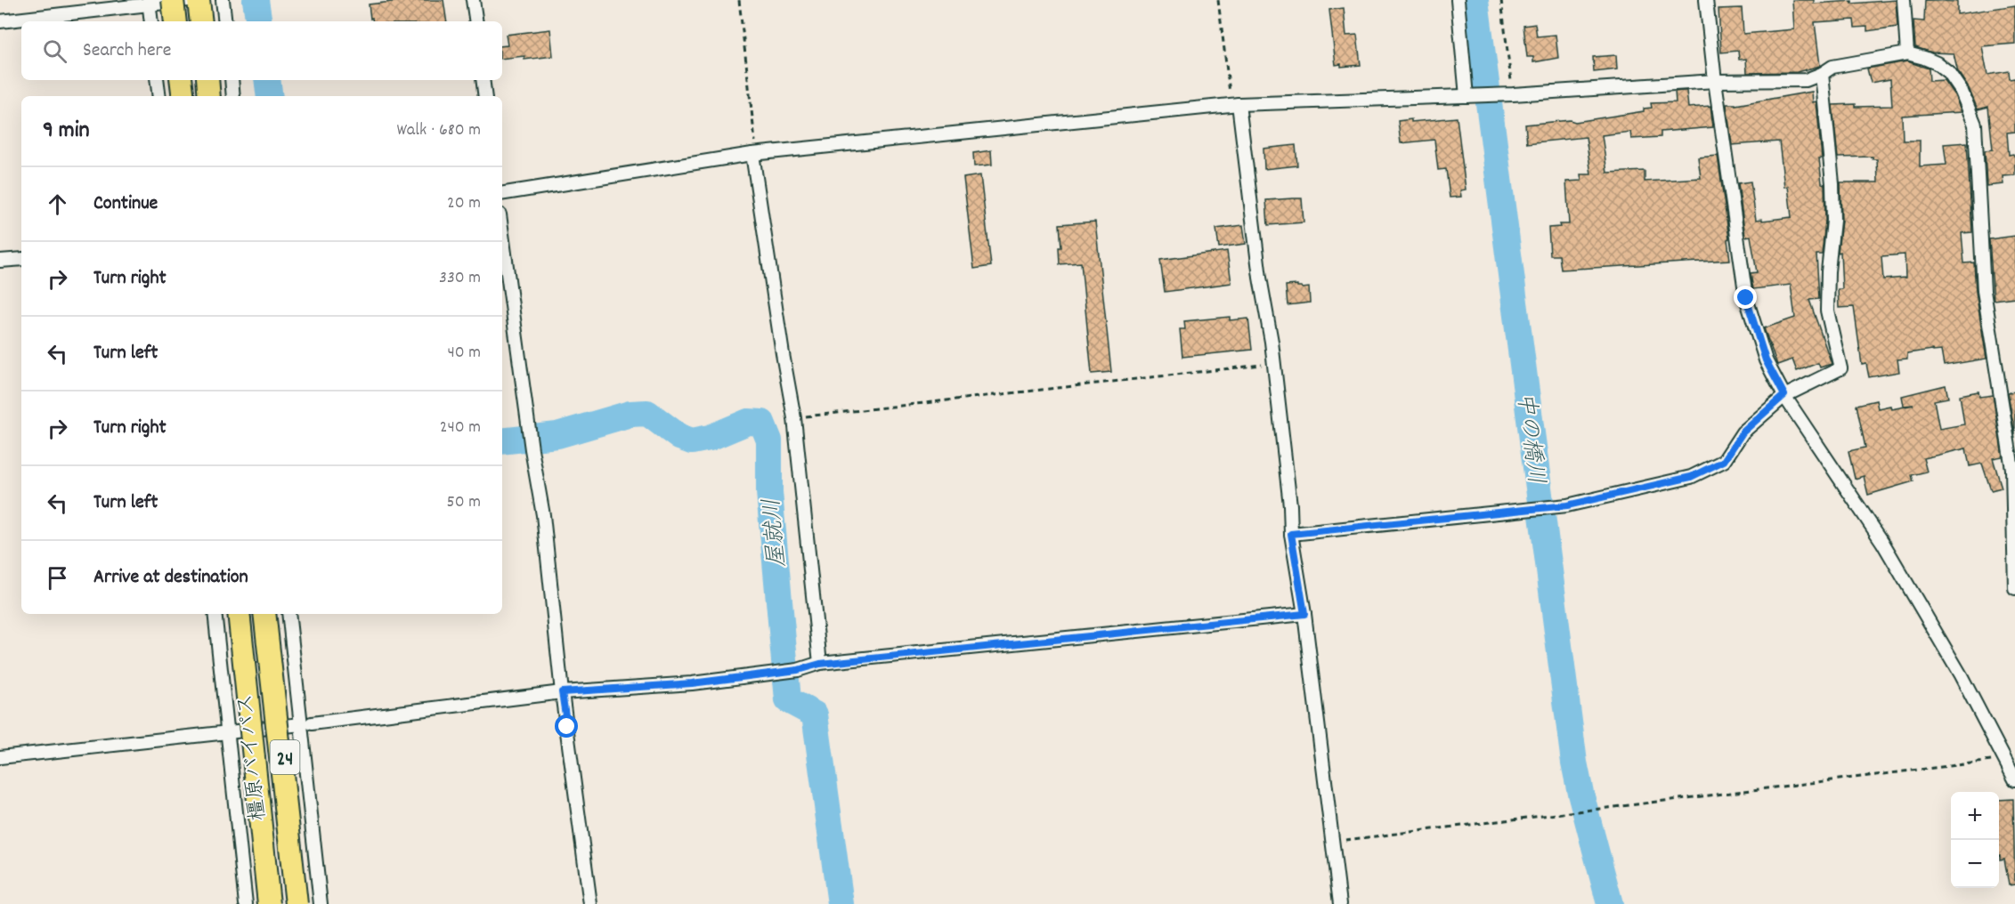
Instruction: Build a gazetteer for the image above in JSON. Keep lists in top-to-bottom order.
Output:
{
  "streets": {
    "highway": ["橿原バイパス", "24"]
  },
  "water": ["中の橋川", "屋就川"],
  "page": {
    "search": "Search here",
    "heading": ["9 min", "Walk · 680 m"],
    "list": [
      ["Continue", "20 m"],
      ["Turn right", "330 m"],
      ["Turn left", "40 m"],
      ["Turn right", "240 m"],
      ["Turn left", "50 m"],
      "Arrive at destination"
    ],
    "map_buttons": ["+", "−"]
  }
}
